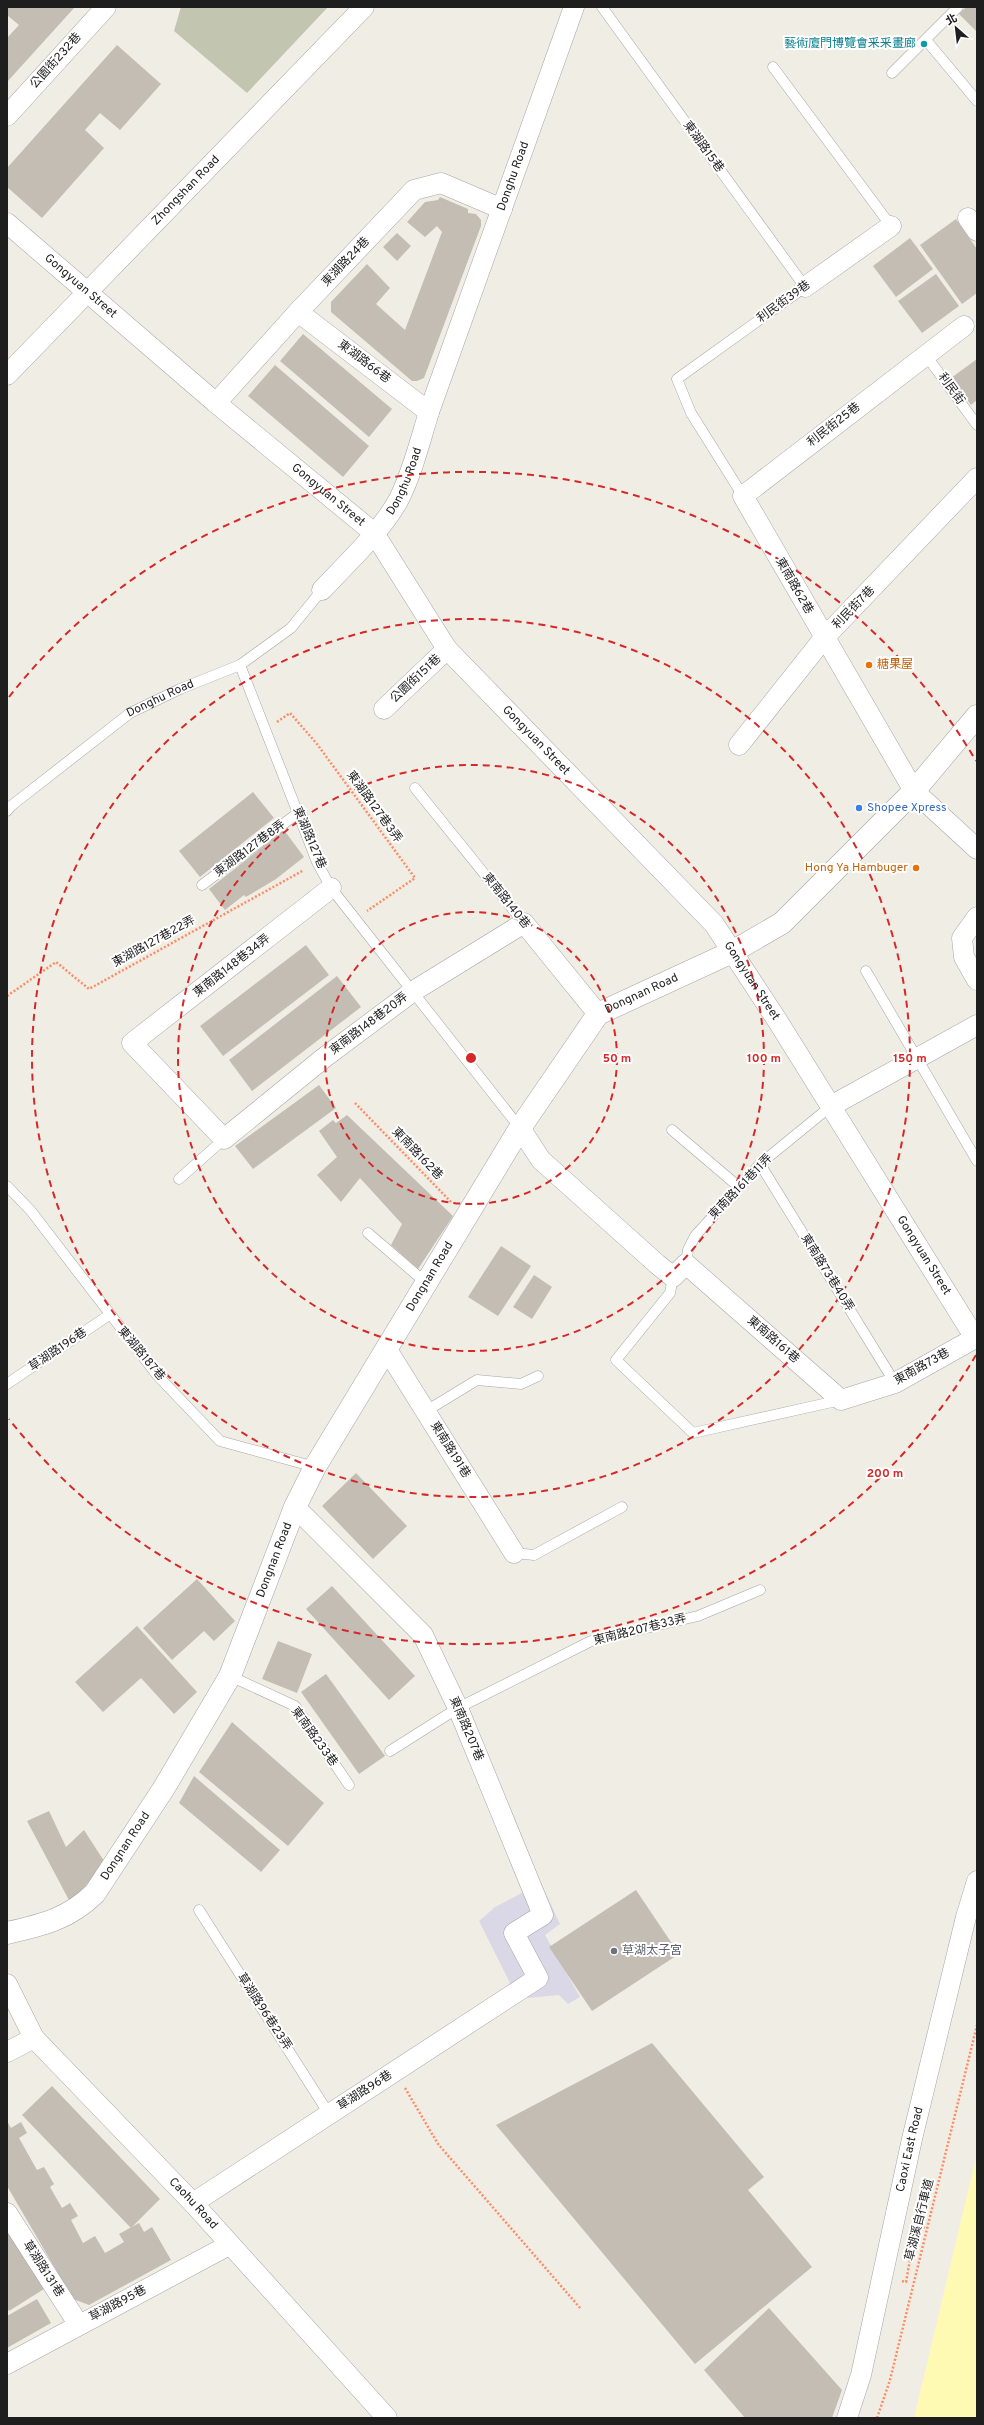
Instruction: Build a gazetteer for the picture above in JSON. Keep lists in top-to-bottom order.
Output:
{
  "streets": {
    "street": [
      "公園街232巷",
      "Donghu Road",
      "Zhongshan Road",
      "東湖路24巷",
      "Gongyuan Street",
      "利民街39巷",
      "東湖路66巷",
      "利民街25巷",
      "東南路62巷",
      "利民街7巷",
      "公園街151巷",
      "東南路140巷",
      "東南路148巷34弄",
      "Dongnan Road",
      "東南路148巷20弄",
      "東南路161巷",
      "東南路73巷",
      "東南路191巷",
      "東南路207巷",
      "草湖路96巷",
      "Caoxi East Road",
      "Caohu Road",
      "草湖路131巷",
      "草湖路95巷"
    ],
    "lane": [
      "東湖路15巷",
      "利民街",
      "東湖路127巷",
      "東湖路127巷8弄",
      "東南路161巷11弄",
      "東南路73巷40弄",
      "草湖路196巷",
      "東湖路187巷",
      "東南路207巷33弄",
      "東南路233巷",
      "草湖路96巷23弄"
    ],
    "path": [
      "東湖路127巷3弄",
      "東湖路127巷22弄",
      "東南路162巷",
      "草湖溪自行車道"
    ]
  },
  "crossings": [
    ["東湖路15巷", "利民街39巷"],
    ["Donghu Road", "東湖路24巷"],
    ["Donghu Road", "Gongyuan Street"],
    ["Donghu Road", "東湖路66巷"],
    ["Donghu Road", "東湖路127巷"],
    ["Zhongshan Road", "Gongyuan Street"],
    ["東湖路24巷", "Gongyuan Street"],
    ["東湖路24巷", "東湖路66巷"],
    ["Gongyuan Street", "公園街151巷"],
    ["Gongyuan Street", "Dongnan Road"],
    ["Gongyuan Street", "東南路161巷11弄"],
    ["Gongyuan Street", "東南路73巷"],
    ["利民街39巷", "東南路62巷"],
    ["利民街", "利民街25巷"],
    ["利民街25巷", "東南路62巷"],
    ["東南路62巷", "利民街7巷"],
    ["東南路62巷", "Dongnan Road"],
    ["東湖路127巷3弄", "東湖路127巷"],
    ["東湖路127巷", "東湖路127巷8弄"],
    ["東湖路127巷", "東湖路127巷22弄"],
    ["東湖路127巷", "東南路148巷34弄"],
    ["東湖路127巷", "Dongnan Road"],
    ["東湖路127巷", "東南路148巷20弄"],
    ["東湖路127巷", "東南路161巷"],
    ["東南路140巷", "Dongnan Road"],
    ["東南路140巷", "東南路148巷20弄"],
    ["東南路148巷34弄", "東南路148巷20弄"],
    ["Dongnan Road", "東南路162巷"],
    ["Dongnan Road", "東南路161巷"],
    ["Dongnan Road", "東湖路187巷"],
    ["Dongnan Road", "東南路191巷"],
    ["Dongnan Road", "東南路207巷"],
    ["Dongnan Road", "東南路233巷"],
    ["東南路161巷11弄", "東南路73巷40弄"],
    ["東南路161巷11弄", "東南路161巷"],
    ["東南路161巷11弄", "東南路73巷"],
    ["東南路73巷40弄", "東南路73巷"],
    ["東南路161巷", "東南路73巷"],
    ["草湖路196巷", "東湖路187巷"],
    ["東南路207巷33弄", "東南路207巷"],
    ["東南路207巷", "草湖路96巷"],
    ["草湖路96巷23弄", "草湖路96巷"],
    ["草湖路96巷", "Caohu Road"],
    ["Caohu Road", "草湖路95巷"],
    ["草湖路131巷", "草湖路95巷"]
  ],
  "places": [
    "藝術廈門博覽會釆釆畫廊",
    "糖果屋",
    "Shopee Xpress",
    "Hong Ya Hambuger",
    "草湖太子宮"
  ],
  "north": "top left",
  "rings": [
    "50 m",
    "100 m",
    "150 m",
    "200 m"
  ]
}
